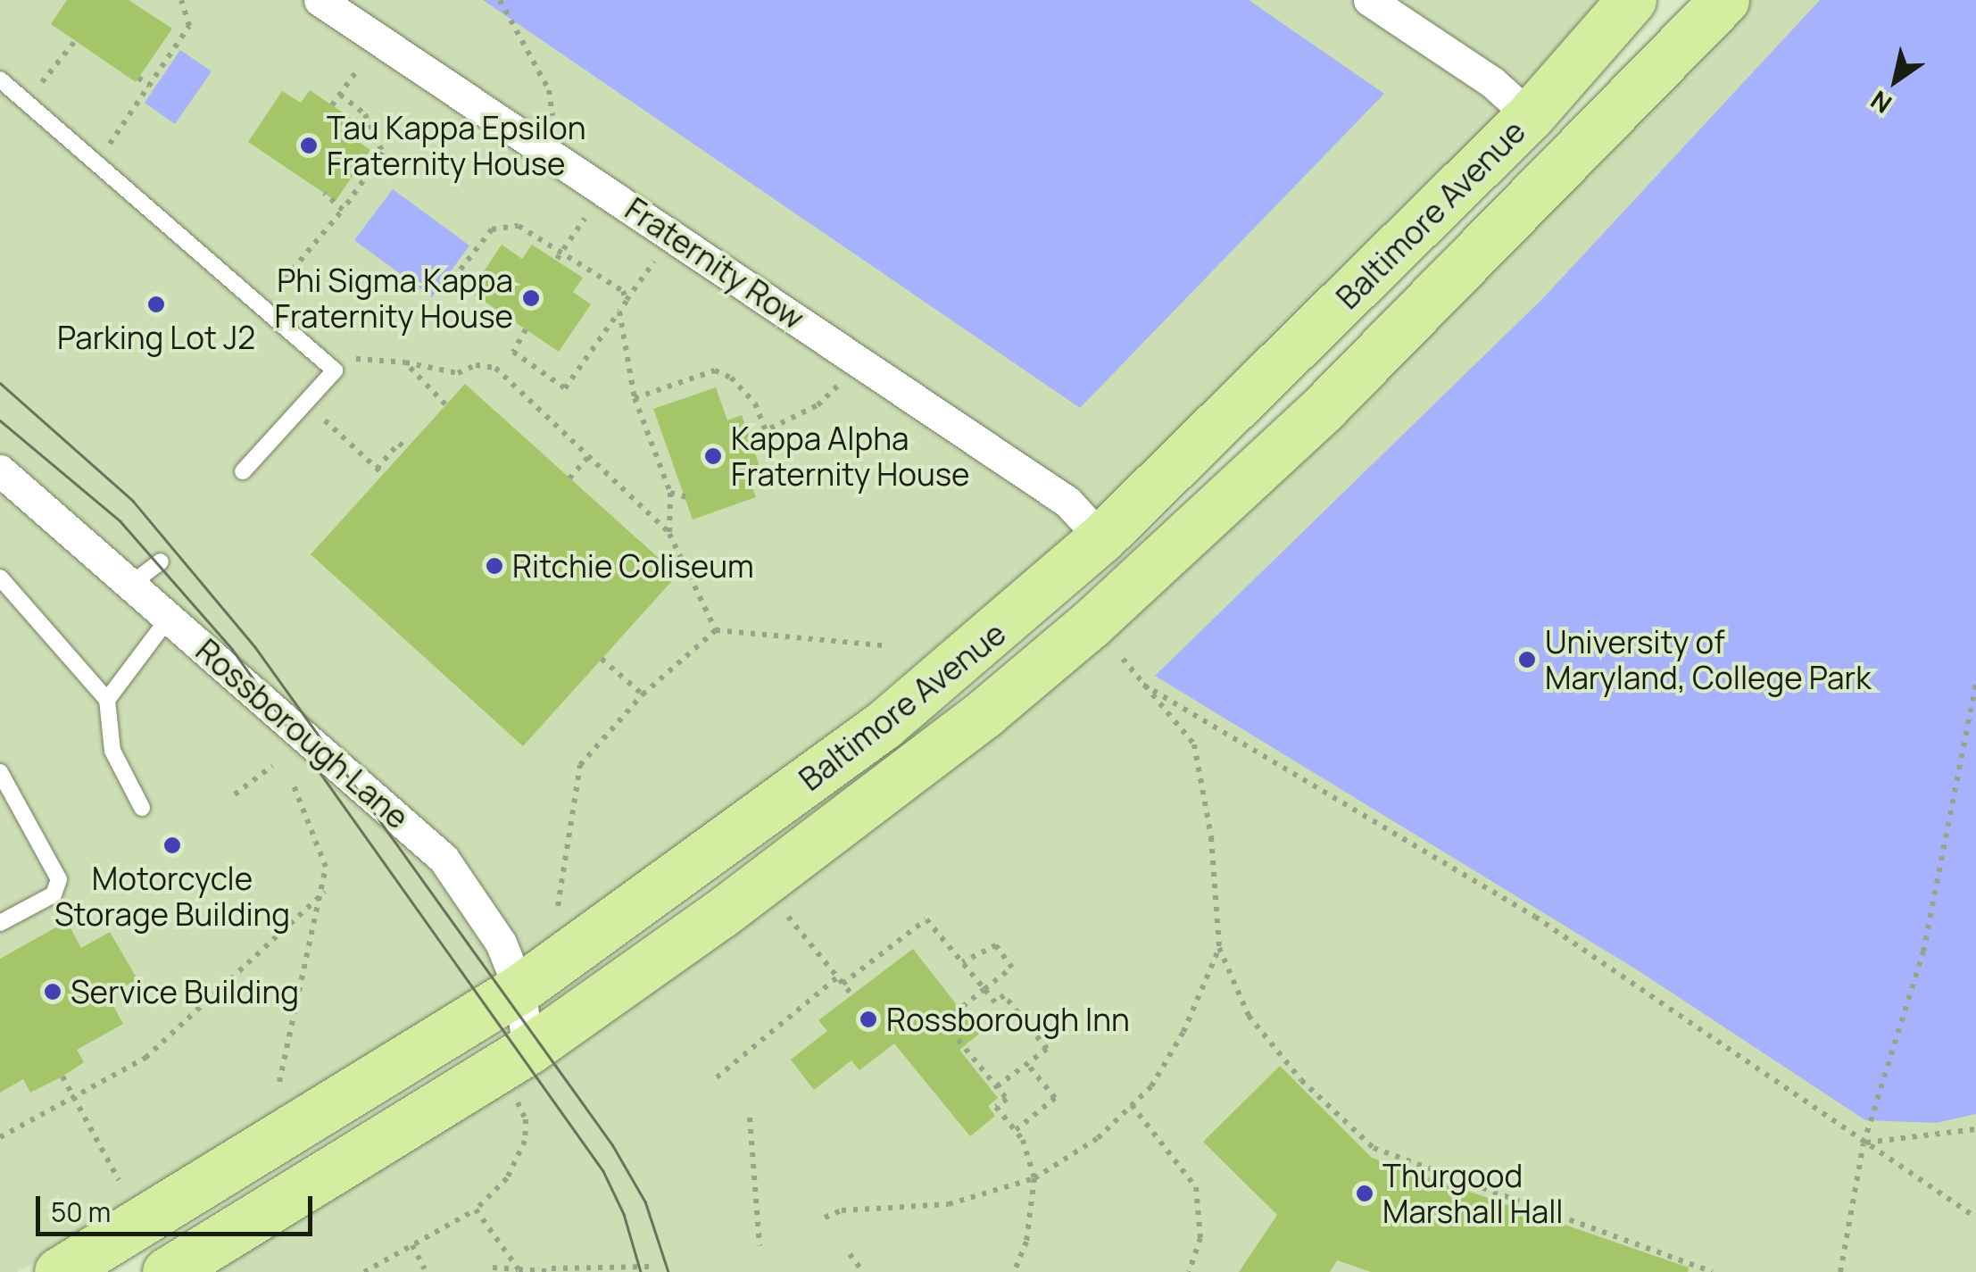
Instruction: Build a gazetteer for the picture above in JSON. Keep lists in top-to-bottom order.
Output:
{
  "streets": {
    "main road": ["Baltimore Avenue"],
    "street": ["Fraternity Row", "Rossborough Lane"]
  },
  "crossings": [
    ["Baltimore Avenue", "Fraternity Row"],
    ["Baltimore Avenue", "Rossborough Lane"]
  ],
  "places": [
    "Tau Kappa Epsilon Fraternity House",
    "Phi Sigma Kappa Fraternity House",
    "Parking Lot J2",
    "Kappa Alpha Fraternity House",
    "Ritchie Coliseum",
    "University of Maryland, College Park",
    "Motorcycle Storage Building",
    "Service Building",
    "Rossborough Inn",
    "Thurgood Marshall Hall"
  ],
  "scale_bar": "50 m",
  "north": "bottom left"
}
